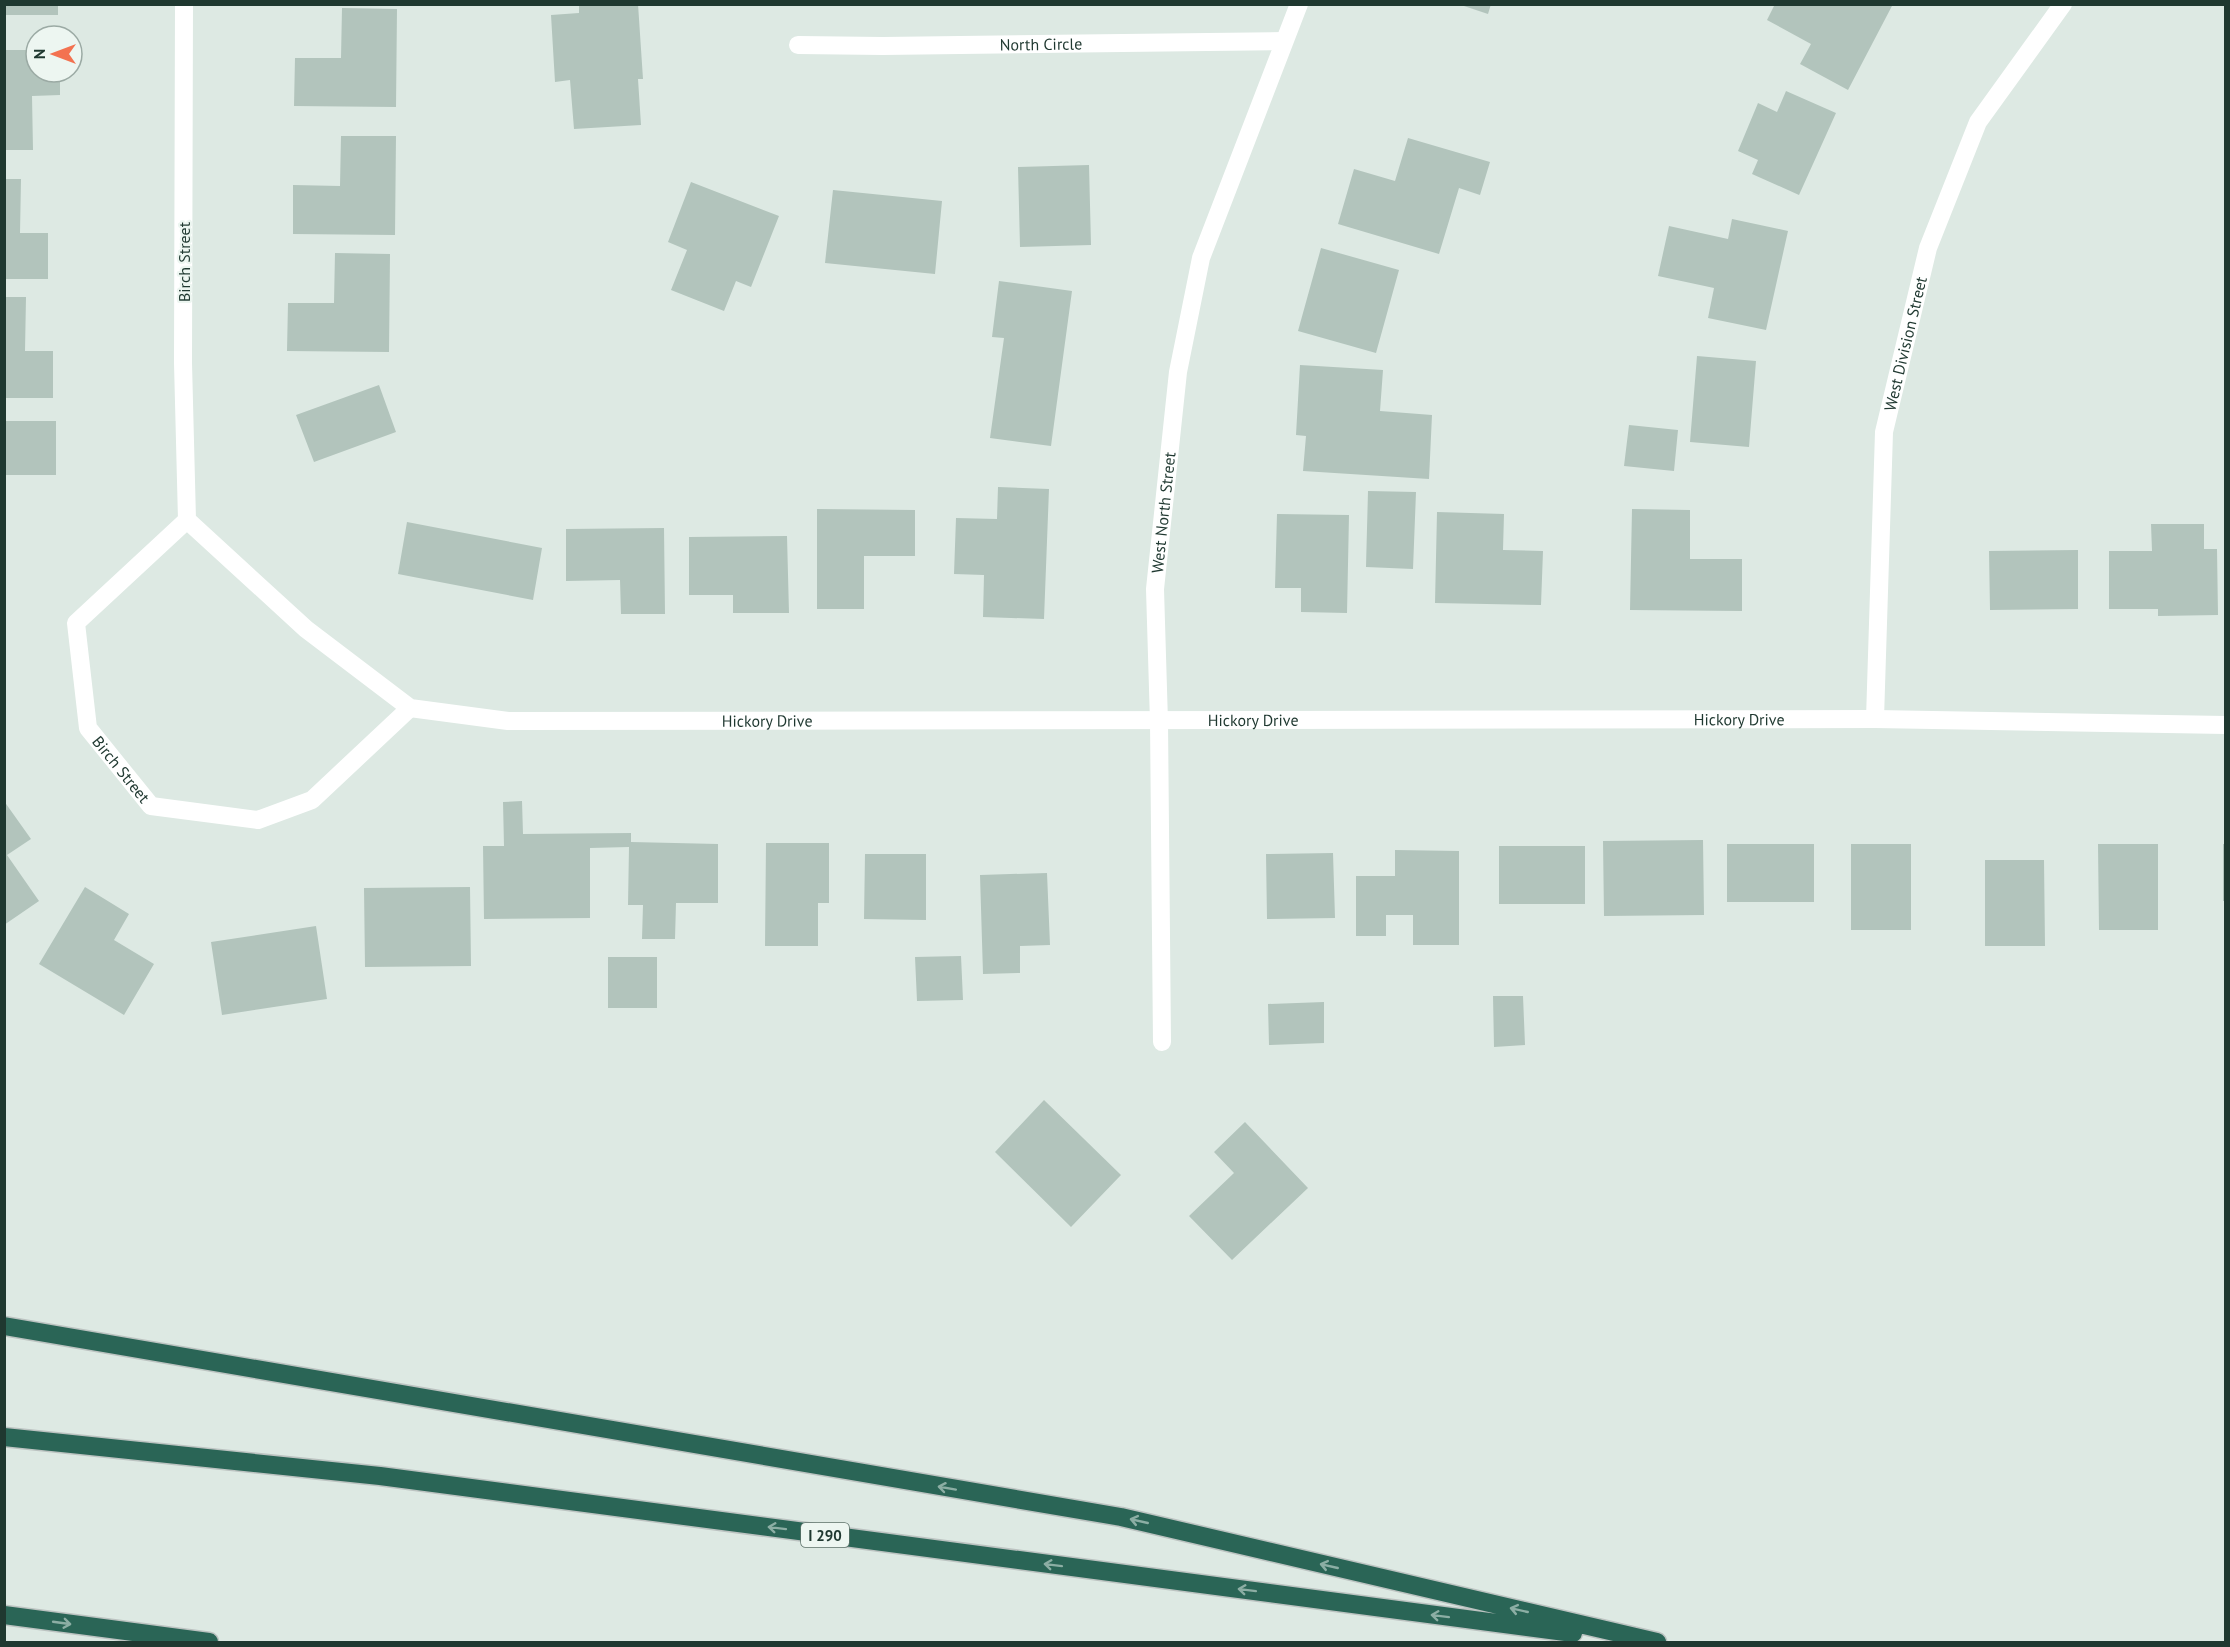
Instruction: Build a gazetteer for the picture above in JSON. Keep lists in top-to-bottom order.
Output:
{
  "streets": {
    "highway": ["I 290"],
    "street": [
      "North Circle",
      "Birch Street",
      "West Division Street",
      "West North Street",
      "Hickory Drive"
    ]
  },
  "crossings": [
    ["North Circle", "West North Street"],
    ["Birch Street", "Hickory Drive"],
    ["West Division Street", "Hickory Drive"],
    ["West North Street", "Hickory Drive"]
  ],
  "north": "left"
}
